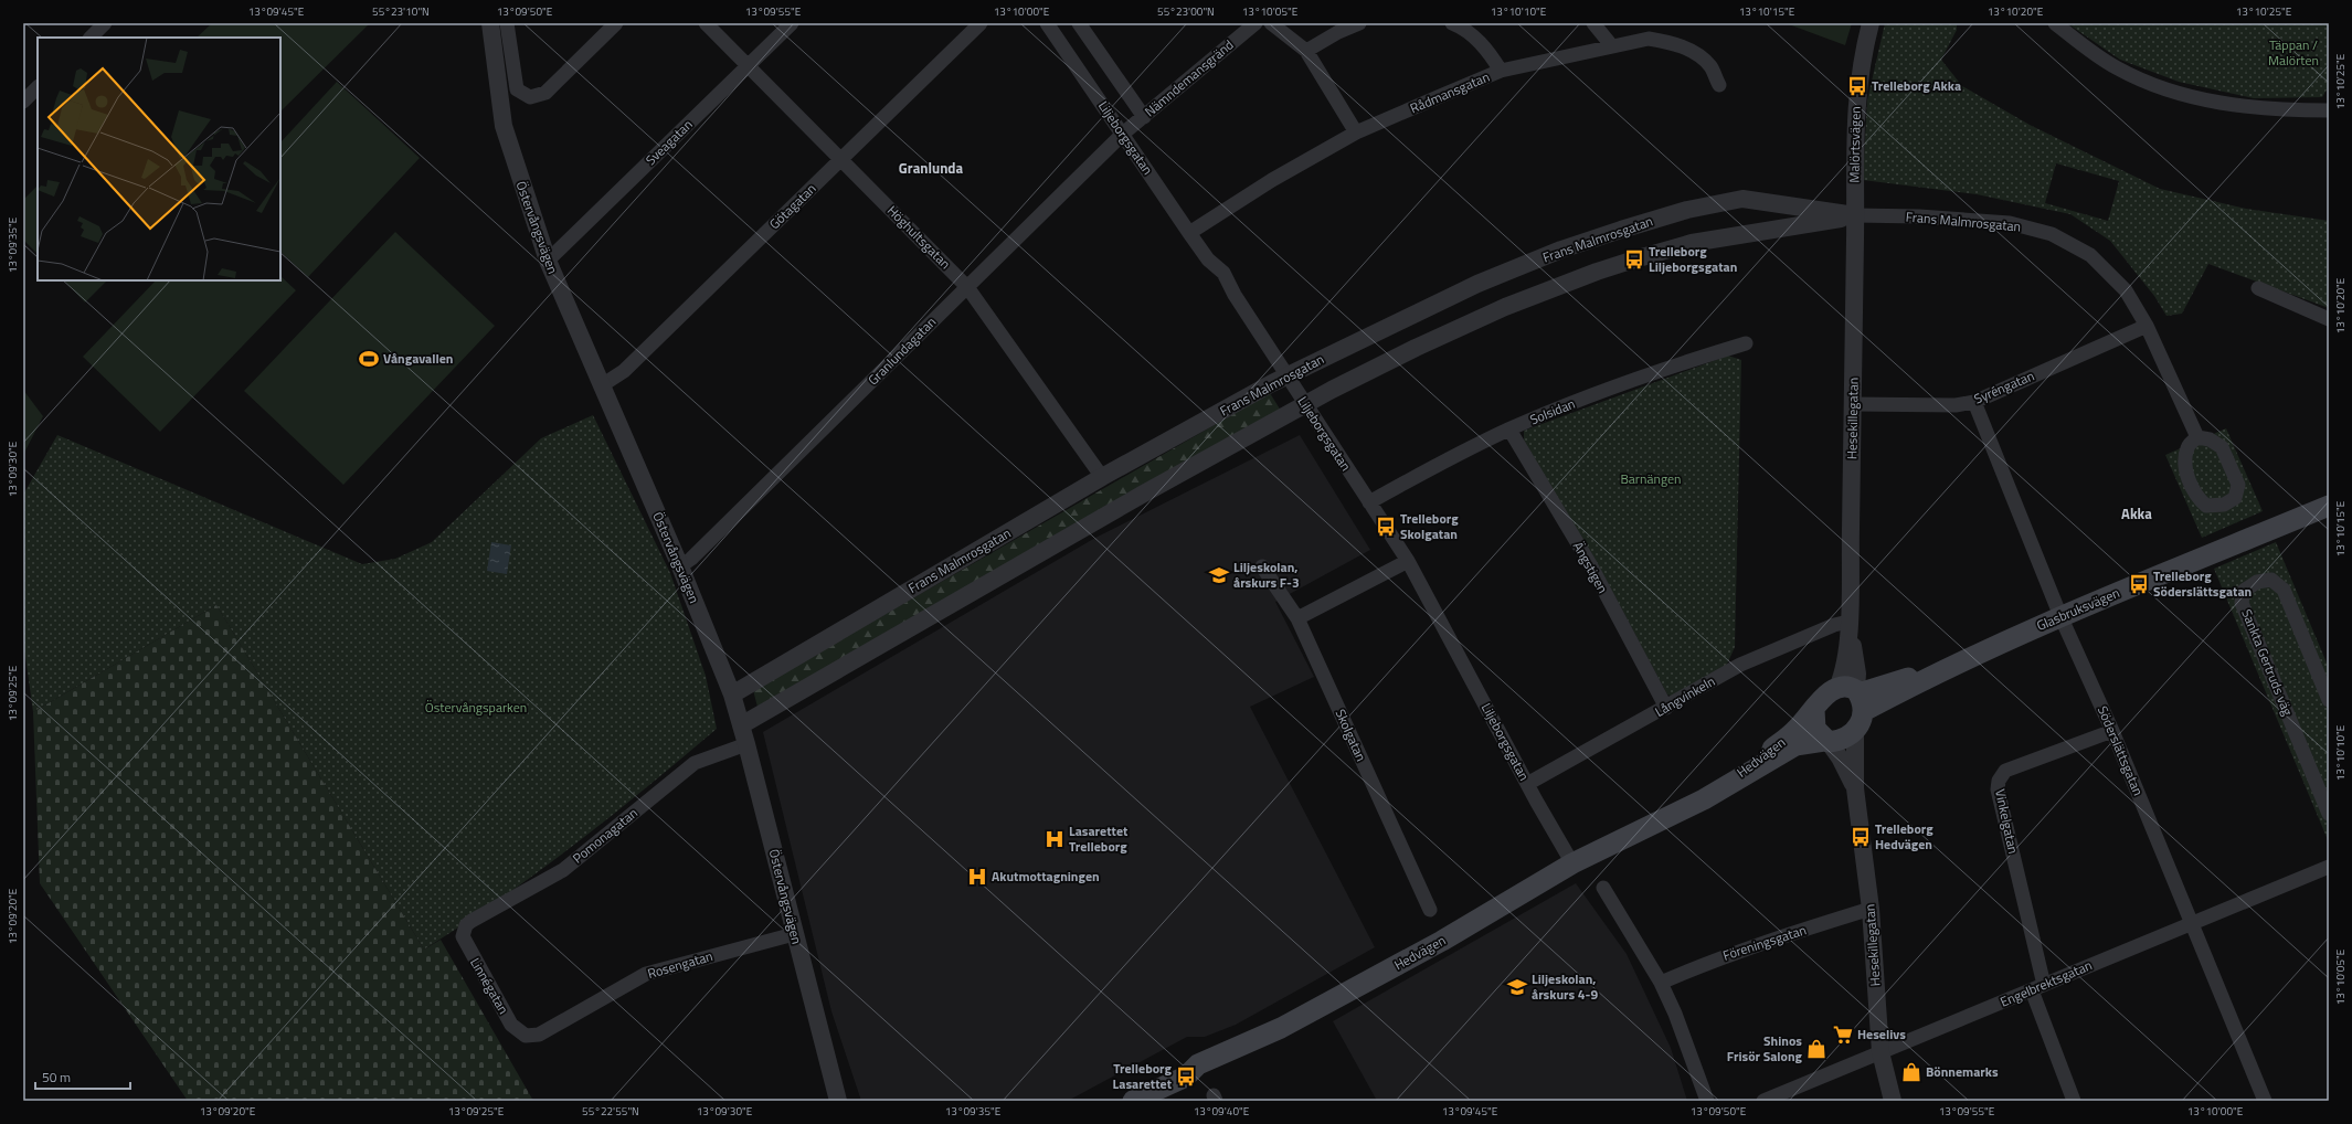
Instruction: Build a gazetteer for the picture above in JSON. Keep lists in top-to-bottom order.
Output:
{
  "streets": {
    "main road": ["Glasbruksvägen", "Hedvägen"],
    "street": [
      "Nämndemansgränd",
      "Rådmansgatan",
      "Liljeborgsgatan",
      "Sveagatan",
      "Malörtsvägen",
      "Götagatan",
      "Frans Malmrosgatan",
      "Östervångsvägen",
      "Höghultsgatan",
      "Granlundagatan",
      "Syréngatan",
      "Solsidan",
      "Hesekillegatan",
      "Ängstigen",
      "Sankta Gertruds väg",
      "Långvinkeln",
      "Skolgatan",
      "Söderslättsgatan",
      "Vinkelgatan",
      "Pomonagatan",
      "Föreningsgatan",
      "Rosengatan",
      "Engelbrektsgatan",
      "Linnégatan"
    ]
  },
  "crossings": [
    ["Nämndemansgränd", "Liljeborgsgatan"],
    ["Nämndemansgränd", "Granlundagatan"],
    ["Rådmansgatan", "Liljeborgsgatan"],
    ["Liljeborgsgatan", "Frans Malmrosgatan"],
    ["Liljeborgsgatan", "Granlundagatan"],
    ["Liljeborgsgatan", "Solsidan"],
    ["Liljeborgsgatan", "Långvinkeln"],
    ["Liljeborgsgatan", "Hedvägen"],
    ["Sveagatan", "Östervångsvägen"],
    ["Sveagatan", "Höghultsgatan"],
    ["Malörtsvägen", "Frans Malmrosgatan"],
    ["Malörtsvägen", "Hesekillegatan"],
    ["Götagatan", "Östervångsvägen"],
    ["Götagatan", "Höghultsgatan"],
    ["Frans Malmrosgatan", "Östervångsvägen"],
    ["Frans Malmrosgatan", "Höghultsgatan"],
    ["Frans Malmrosgatan", "Syréngatan"],
    ["Frans Malmrosgatan", "Hesekillegatan"],
    ["Östervångsvägen", "Granlundagatan"],
    ["Östervångsvägen", "Pomonagatan"],
    ["Östervångsvägen", "Rosengatan"],
    ["Höghultsgatan", "Granlundagatan"],
    ["Syréngatan", "Hesekillegatan"],
    ["Syréngatan", "Söderslättsgatan"],
    ["Solsidan", "Ängstigen"],
    ["Hesekillegatan", "Glasbruksvägen"],
    ["Hesekillegatan", "Långvinkeln"],
    ["Hesekillegatan", "Hedvägen"],
    ["Hesekillegatan", "Föreningsgatan"],
    ["Hesekillegatan", "Engelbrektsgatan"],
    ["Ängstigen", "Långvinkeln"],
    ["Glasbruksvägen", "Söderslättsgatan"],
    ["Glasbruksvägen", "Hedvägen"],
    ["Söderslättsgatan", "Vinkelgatan"],
    ["Söderslättsgatan", "Engelbrektsgatan"],
    ["Vinkelgatan", "Engelbrektsgatan"],
    ["Pomonagatan", "Linnégatan"],
    ["Rosengatan", "Linnégatan"]
  ],
  "districts": ["Granlunda", "Akka"],
  "parks": ["Täppan / Malörten", "Barnängen", "Östervångsparken"],
  "places": {
    "bus stop": [
      "Trelleborg Akka",
      "Trelleborg Liljeborgsgatan",
      "Trelleborg Skolgatan",
      "Trelleborg Söderslättsgatan",
      "Trelleborg Hedvägen",
      "Trelleborg Lasarettet"
    ],
    "sports": ["Vångavallen"],
    "school or university": ["Liljeskolan, årskurs F-3", "Liljeskolan, årskurs 4-9"],
    "hospital": ["Lasarettet Trelleborg", "Akutmottagningen"],
    "supermarket": ["Heselivs"],
    "shop": ["Shinos Frisör Salong", "Bönnemarks"]
  },
  "scale_bar": "50 m",
  "coordinates": [
    "13°09'45\"E",
    "55°23'10\"N",
    "13°09'50\"E",
    "13°09'55\"E",
    "13°10'00\"E",
    "55°23'00\"N",
    "13°10'05\"E",
    "13°10'10\"E",
    "13°10'15\"E",
    "13°10'20\"E",
    "13°10'25\"E",
    "13°09'35\"E",
    "13°09'30\"E",
    "13°09'25\"E",
    "13°09'20\"E",
    "55°22'55\"N",
    "13°09'40\"E"
  ]
}
